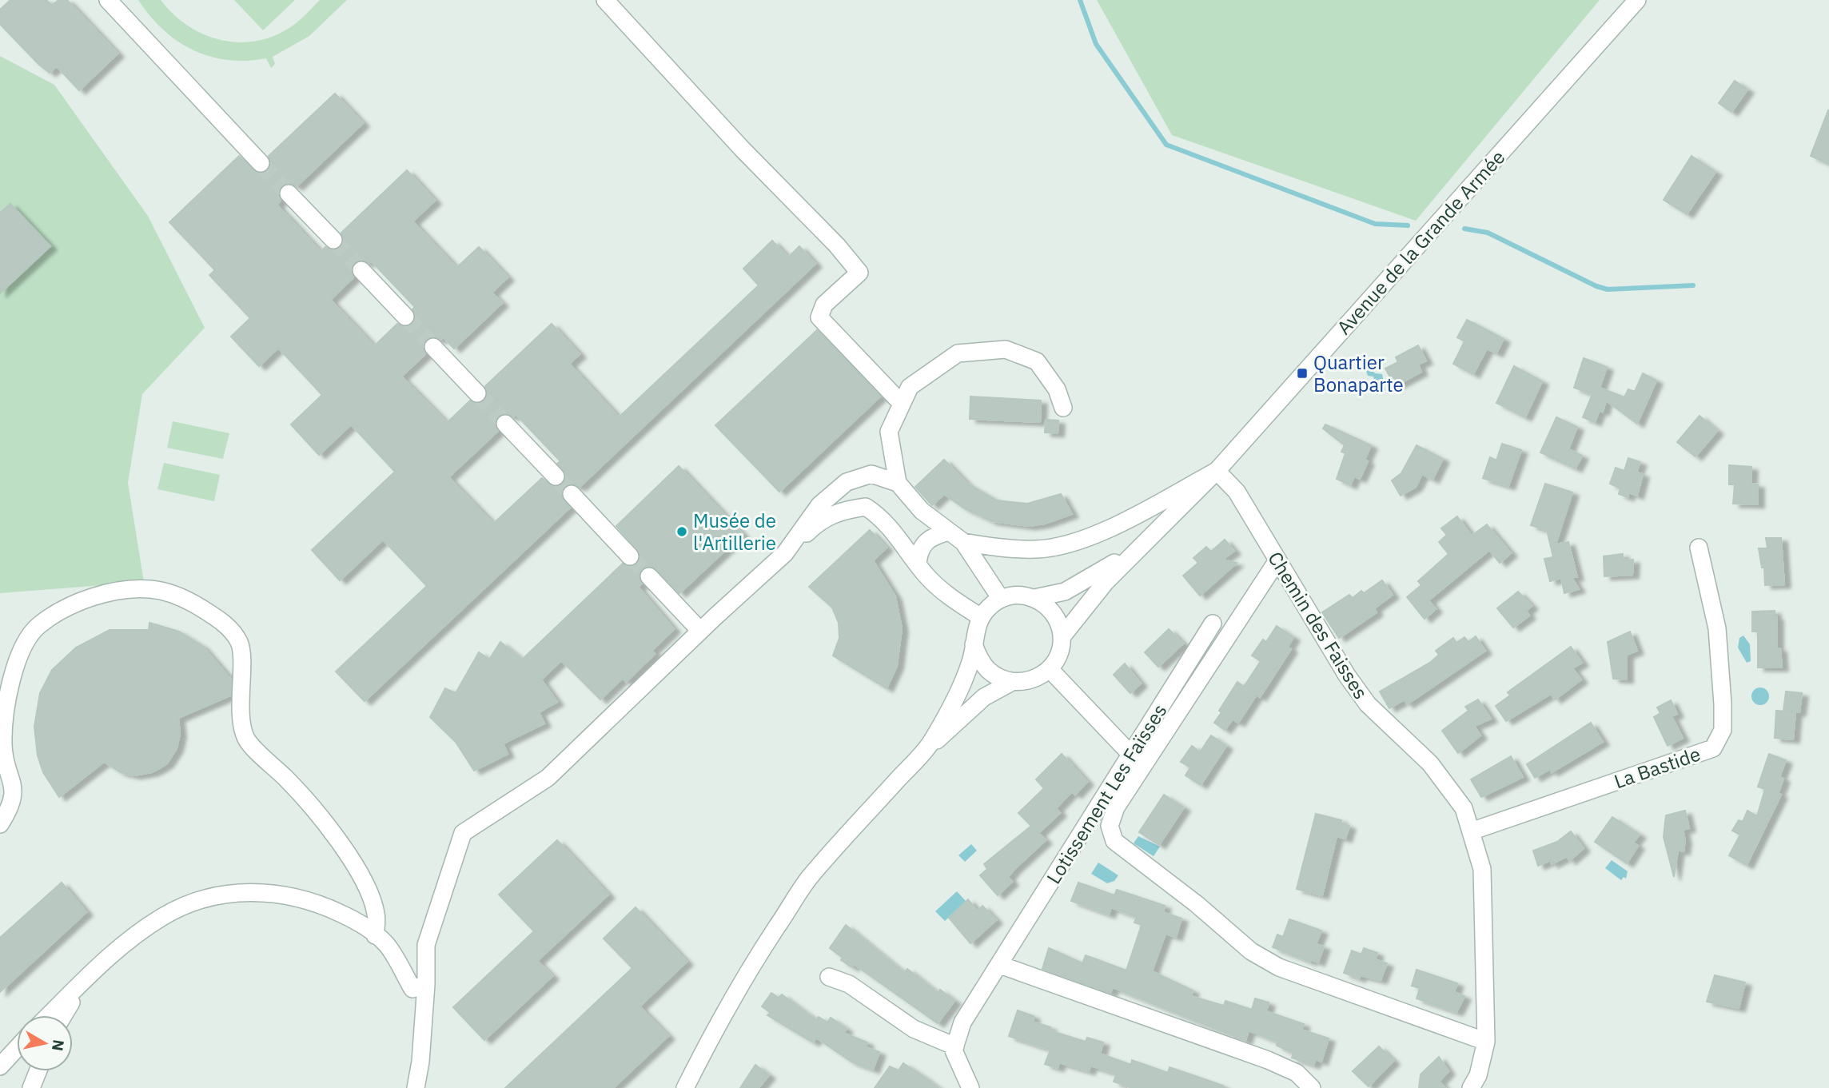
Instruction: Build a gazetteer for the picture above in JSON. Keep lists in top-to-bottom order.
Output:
{
  "streets": {
    "street": [
      "Avenue de la Grande Armée",
      "Chemin des Faisses",
      "La Bastide",
      "Lotissement Les Faïsses"
    ]
  },
  "crossings": [
    ["Avenue de la Grande Armée", "Chemin des Faisses"],
    ["Chemin des Faisses", "La Bastide"]
  ],
  "places": {
    "transit": ["Quartier Bonaparte"],
    "other": ["Musée de l'Artillerie"]
  },
  "north": "right"
}
